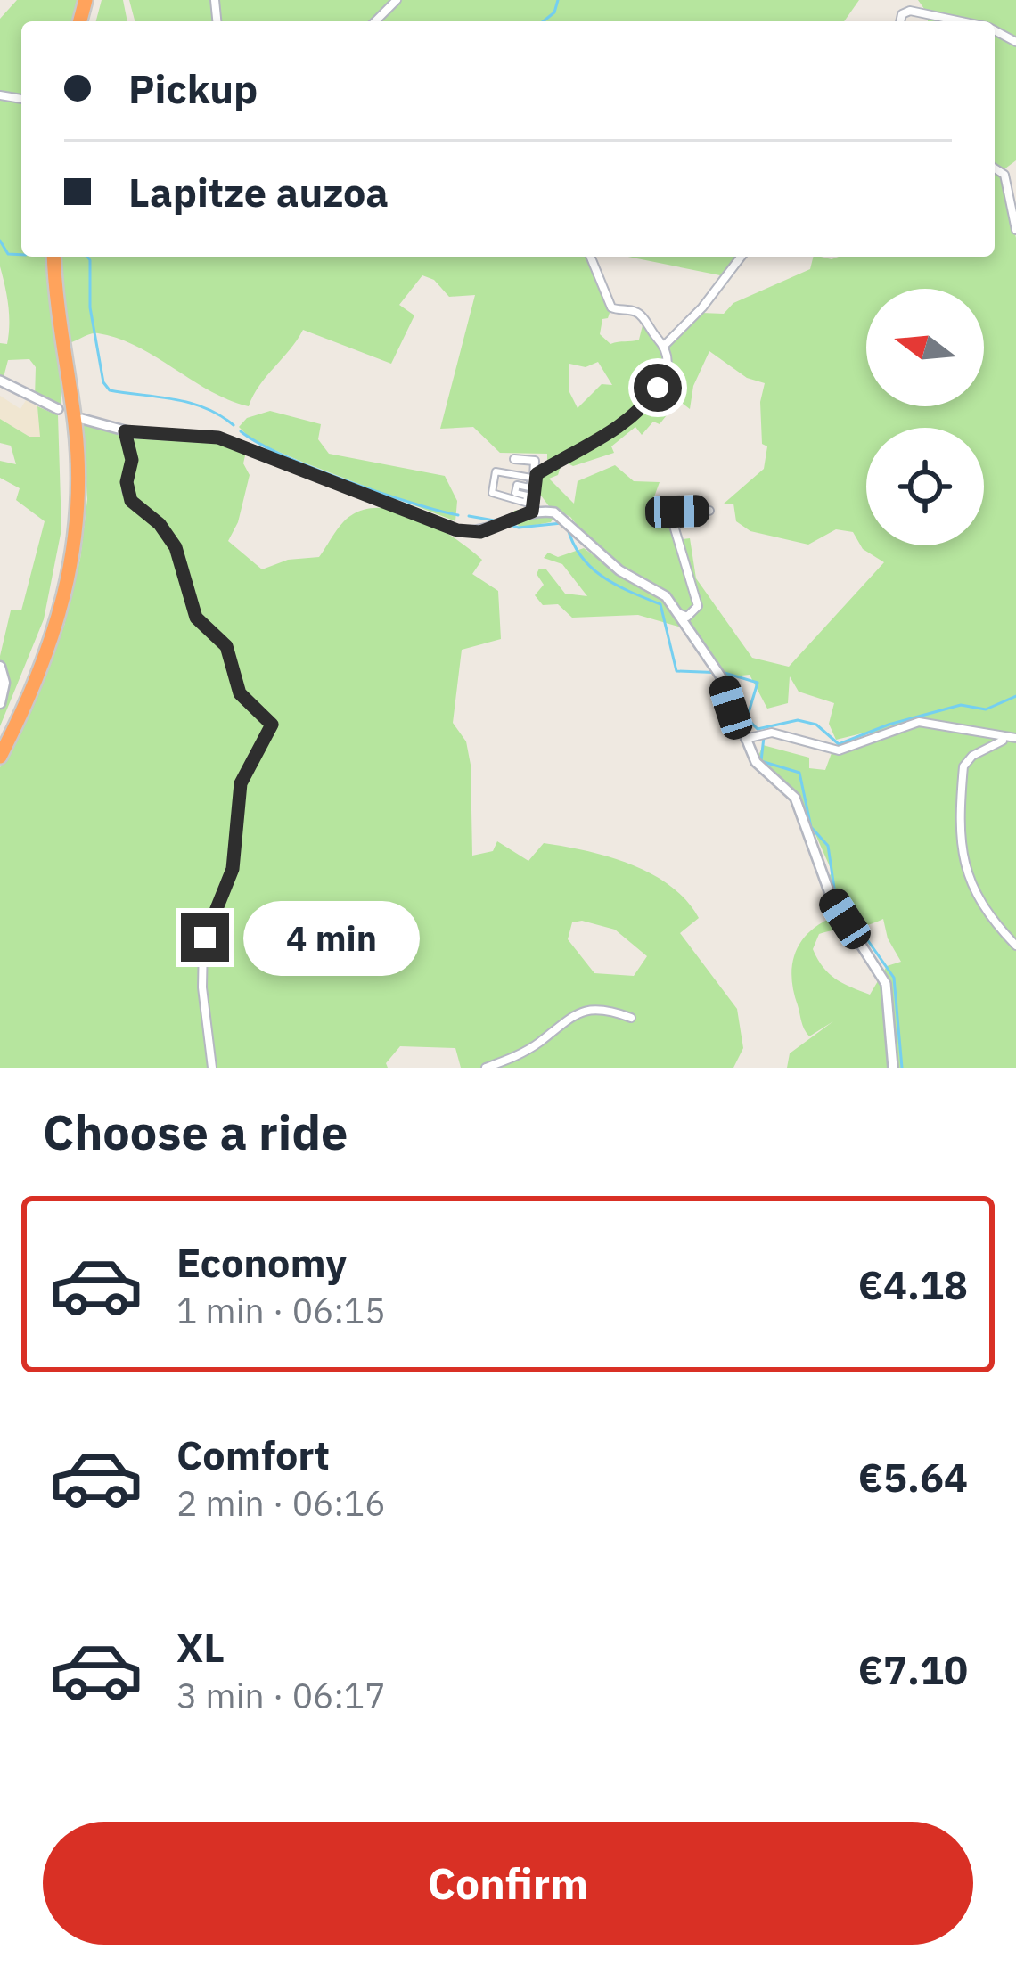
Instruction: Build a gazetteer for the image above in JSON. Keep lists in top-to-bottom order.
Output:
{
  "north": "left",
  "page": {
    "banner": ["Pickup", "Lapitze auzoa"],
    "bubble": "4 min",
    "heading": "Choose a ride",
    "list": [
      {
        "name": "Economy",
        "note": "1 min · 06:15",
        "value": "€4.18"
      },
      {
        "name": "Comfort",
        "note": "2 min · 06:16",
        "value": "€5.64"
      },
      {
        "name": "XL",
        "note": "3 min · 06:17",
        "value": "€7.10"
      }
    ],
    "buttons": "Confirm"
  }
}
